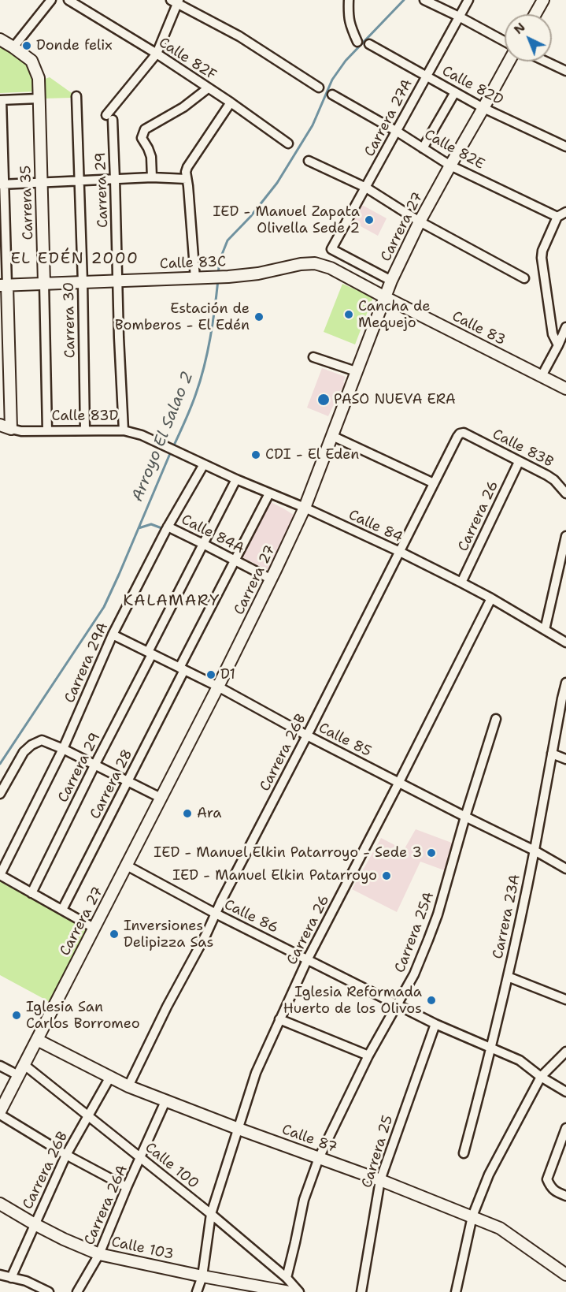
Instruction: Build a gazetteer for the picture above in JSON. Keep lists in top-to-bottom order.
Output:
{
  "streets": {
    "street": [
      "Calle 82F",
      "Calle 82D",
      "Carrera 27A",
      "Calle 82E",
      "Carrera 29",
      "Carrera 35",
      "Carrera 27",
      "Calle 83C",
      "Carrera 30",
      "Calle 83",
      "Calle 83D",
      "Calle 83B",
      "Carrera 26",
      "Calle 84",
      "Calle 84A",
      "Carrera 29A",
      "Calle 85",
      "Carrera 26B",
      "Carrera 28",
      "Calle 86",
      "Carrera 23A",
      "Carrera 25A",
      "Calle 87",
      "Carrera 25",
      "Calle 100",
      "Carrera 26A",
      "Calle 103"
    ]
  },
  "crossings": [
    ["Calle 82F", "Carrera 29"],
    ["Calle 82D", "Carrera 27A"],
    ["Calle 82D", "Carrera 27"],
    ["Carrera 27A", "Calle 82E"],
    ["Carrera 27A", "Carrera 27"],
    ["Calle 82E", "Carrera 27"],
    ["Carrera 29", "Calle 83C"],
    ["Carrera 29", "Calle 83D"],
    ["Carrera 29", "Calle 84"],
    ["Carrera 29", "Calle 84A"],
    ["Carrera 29", "Calle 85"],
    ["Carrera 35", "Calle 83C"],
    ["Carrera 35", "Calle 83D"],
    ["Carrera 27", "Calle 83"],
    ["Carrera 27", "Calle 84"],
    ["Carrera 27", "Calle 84A"],
    ["Carrera 27", "Calle 85"],
    ["Carrera 27", "Calle 86"],
    ["Carrera 27", "Calle 87"],
    ["Carrera 27", "Calle 100"],
    ["Calle 83C", "Carrera 30"],
    ["Calle 83C", "Calle 83"],
    ["Carrera 30", "Calle 83D"],
    ["Calle 83D", "Calle 84"],
    ["Calle 83B", "Carrera 26"],
    ["Calle 83B", "Carrera 26B"],
    ["Carrera 26", "Calle 84"],
    ["Carrera 26", "Calle 85"],
    ["Carrera 26", "Calle 86"],
    ["Carrera 26", "Calle 87"],
    ["Carrera 26", "Calle 100"],
    ["Carrera 26", "Calle 103"],
    ["Calle 84", "Carrera 29A"],
    ["Calle 84", "Carrera 26B"],
    ["Calle 84", "Carrera 28"],
    ["Calle 84A", "Carrera 29A"],
    ["Calle 84A", "Carrera 28"],
    ["Carrera 29A", "Calle 85"],
    ["Calle 85", "Carrera 26B"],
    ["Calle 85", "Carrera 28"],
    ["Calle 85", "Carrera 23A"],
    ["Calle 85", "Carrera 25A"],
    ["Carrera 26B", "Calle 86"],
    ["Carrera 26B", "Calle 87"],
    ["Carrera 26B", "Calle 100"],
    ["Carrera 26B", "Calle 103"],
    ["Calle 86", "Carrera 23A"],
    ["Calle 86", "Carrera 25A"],
    ["Calle 86", "Carrera 25"],
    ["Carrera 25A", "Calle 87"],
    ["Carrera 25A", "Calle 100"],
    ["Calle 87", "Carrera 25"],
    ["Calle 87", "Carrera 26A"],
    ["Calle 100", "Carrera 26A"],
    ["Carrera 26A", "Calle 103"]
  ],
  "districts": ["EL EDÉN 2000", "KALAMARY"],
  "water": ["Arroyo El Salao 2"],
  "places": [
    "Donde felix",
    "IED - Manuel Zapata Olivella Sede 2",
    "Cancha de Mequejo",
    "Estación de Bomberos - El Edén",
    "PASO NUEVA ERA",
    "CDI - El Eden",
    "D1",
    "Ara",
    "IED - Manuel Elkin Patarroyo - Sede 3",
    "IED - Manuel Elkin Patarroyo",
    "Inversiones Delipizza Sas",
    "Iglesia Reformada Huerto de los Olivos",
    "Iglesia San Carlos Borromeo"
  ],
  "north": "top left"
}
